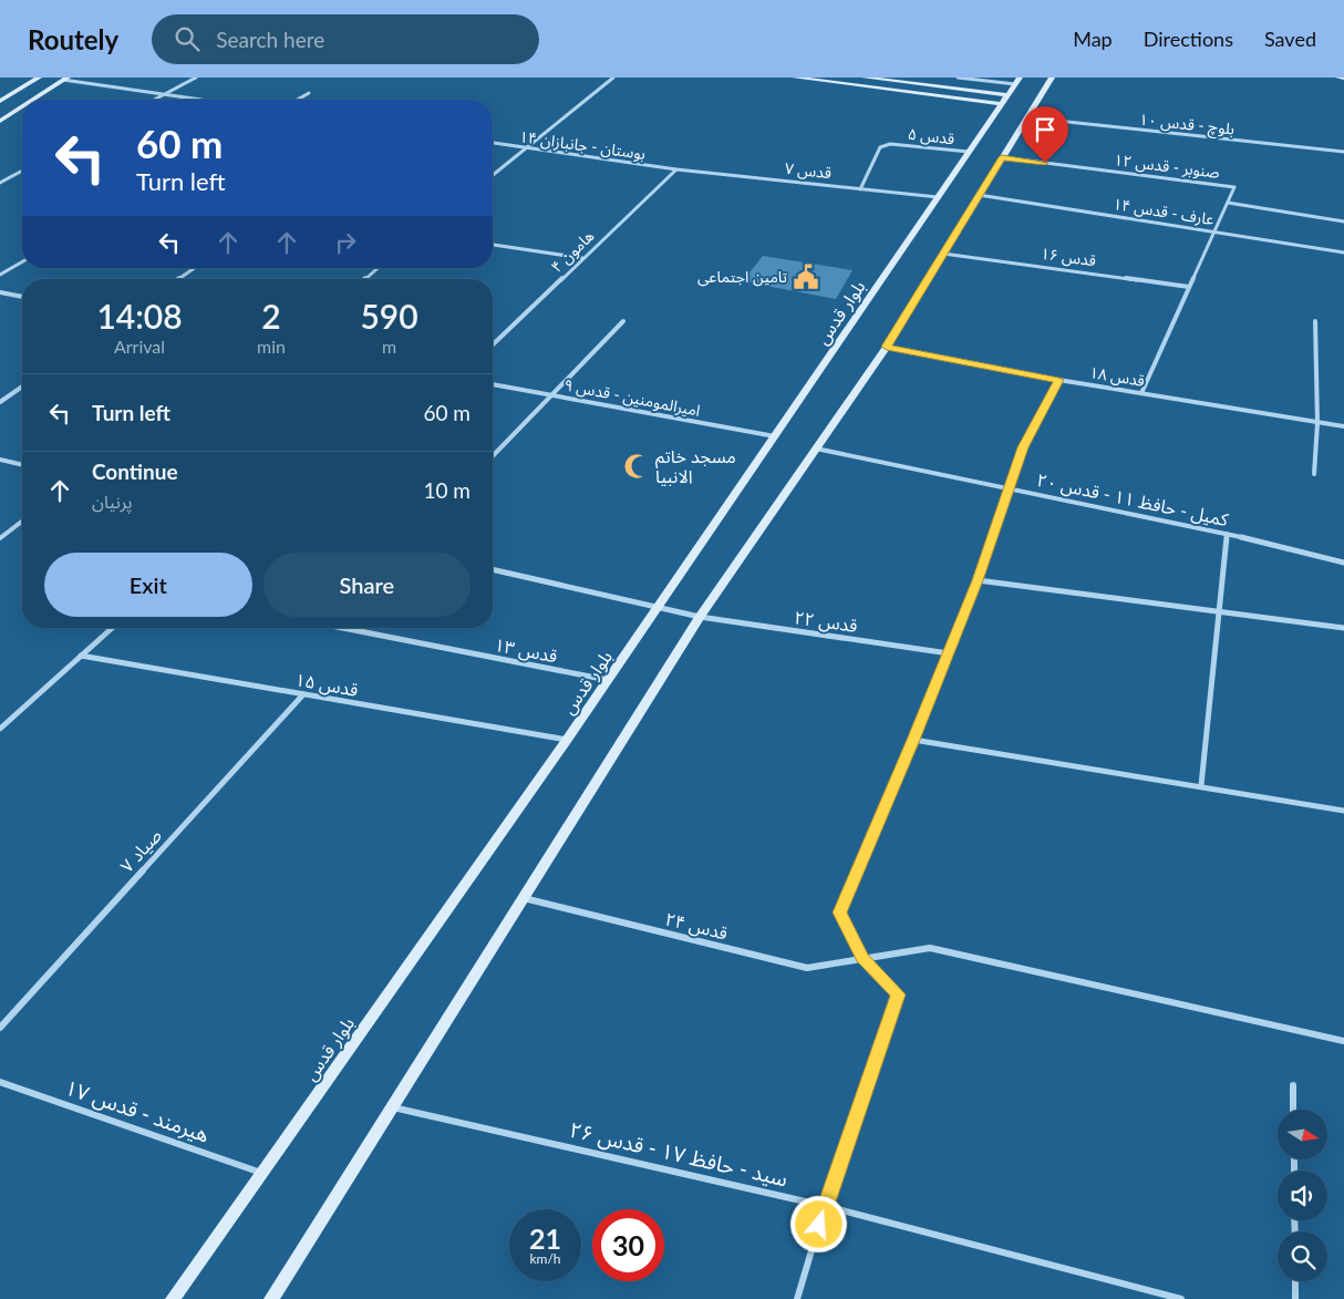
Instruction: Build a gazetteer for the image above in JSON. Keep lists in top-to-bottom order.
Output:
{
  "streets": {
    "main road": ["بلوار قدس"],
    "street": [
      "بلوچ - قدس ۱۰",
      "قدس ۵",
      "بوستان - جانبازان ۱۴",
      "صنوبر - قدس ۱۲",
      "قدس ۷",
      "عارف - قدس ۱۴",
      "هامون ۴",
      "قدس ۱۶",
      "قدس ۱۸",
      "امیرالمومنین - قدس ۹",
      "کمیل - حافظ ۱۱ - قدس ۲۰",
      "قدس ۲۲",
      "قدس ۱۳",
      "قدس ۱۵",
      "صیاد ۷",
      "قدس ۲۴",
      "هیرمند - قدس ۱۷",
      "سید - حافظ ۱۷ - قدس ۲۶"
    ]
  },
  "crossings": [
    ["قدس ۵", "قدس ۷"],
    ["قدس ۵", "بلوار قدس"],
    ["بوستان - جانبازان ۱۴", "قدس ۷"],
    ["بوستان - جانبازان ۱۴", "هامون ۴"],
    ["صنوبر - قدس ۱۲", "عارف - قدس ۱۴"],
    ["صنوبر - قدس ۱۲", "قدس ۱۶"],
    ["صنوبر - قدس ۱۲", "قدس ۱۸"],
    ["قدس ۷", "هامون ۴"],
    ["قدس ۷", "بلوار قدس"],
    ["بلوار قدس", "امیرالمومنین - قدس ۹"],
    ["بلوار قدس", "قدس ۲۲"],
    ["بلوار قدس", "قدس ۱۳"],
    ["بلوار قدس", "قدس ۱۵"],
    ["بلوار قدس", "هیرمند - قدس ۱۷"],
    ["قدس ۱۵", "صیاد ۷"]
  ],
  "places": {
    "public building": ["تامین اجتماعی"],
    "mosque": ["مسجد خاتم الانبیا"]
  },
  "north": "right",
  "page": {
    "header": "Routely",
    "search": "Search here",
    "nav": ["Map", "Directions", "Saved"],
    "turn": ["60 m", "Turn left"],
    "eta": [
      "14:08",
      "Arrival",
      "2",
      "min",
      "590",
      "m"
    ],
    "list": [
      {
        "name": "Turn left",
        "value": "60 m"
      },
      {
        "name": "Continue",
        "note": "پرنیان",
        "value": "10 m"
      }
    ],
    "buttons": ["Exit", "Share"],
    "speed": "21 km/h",
    "limit": "30"
  }
}
